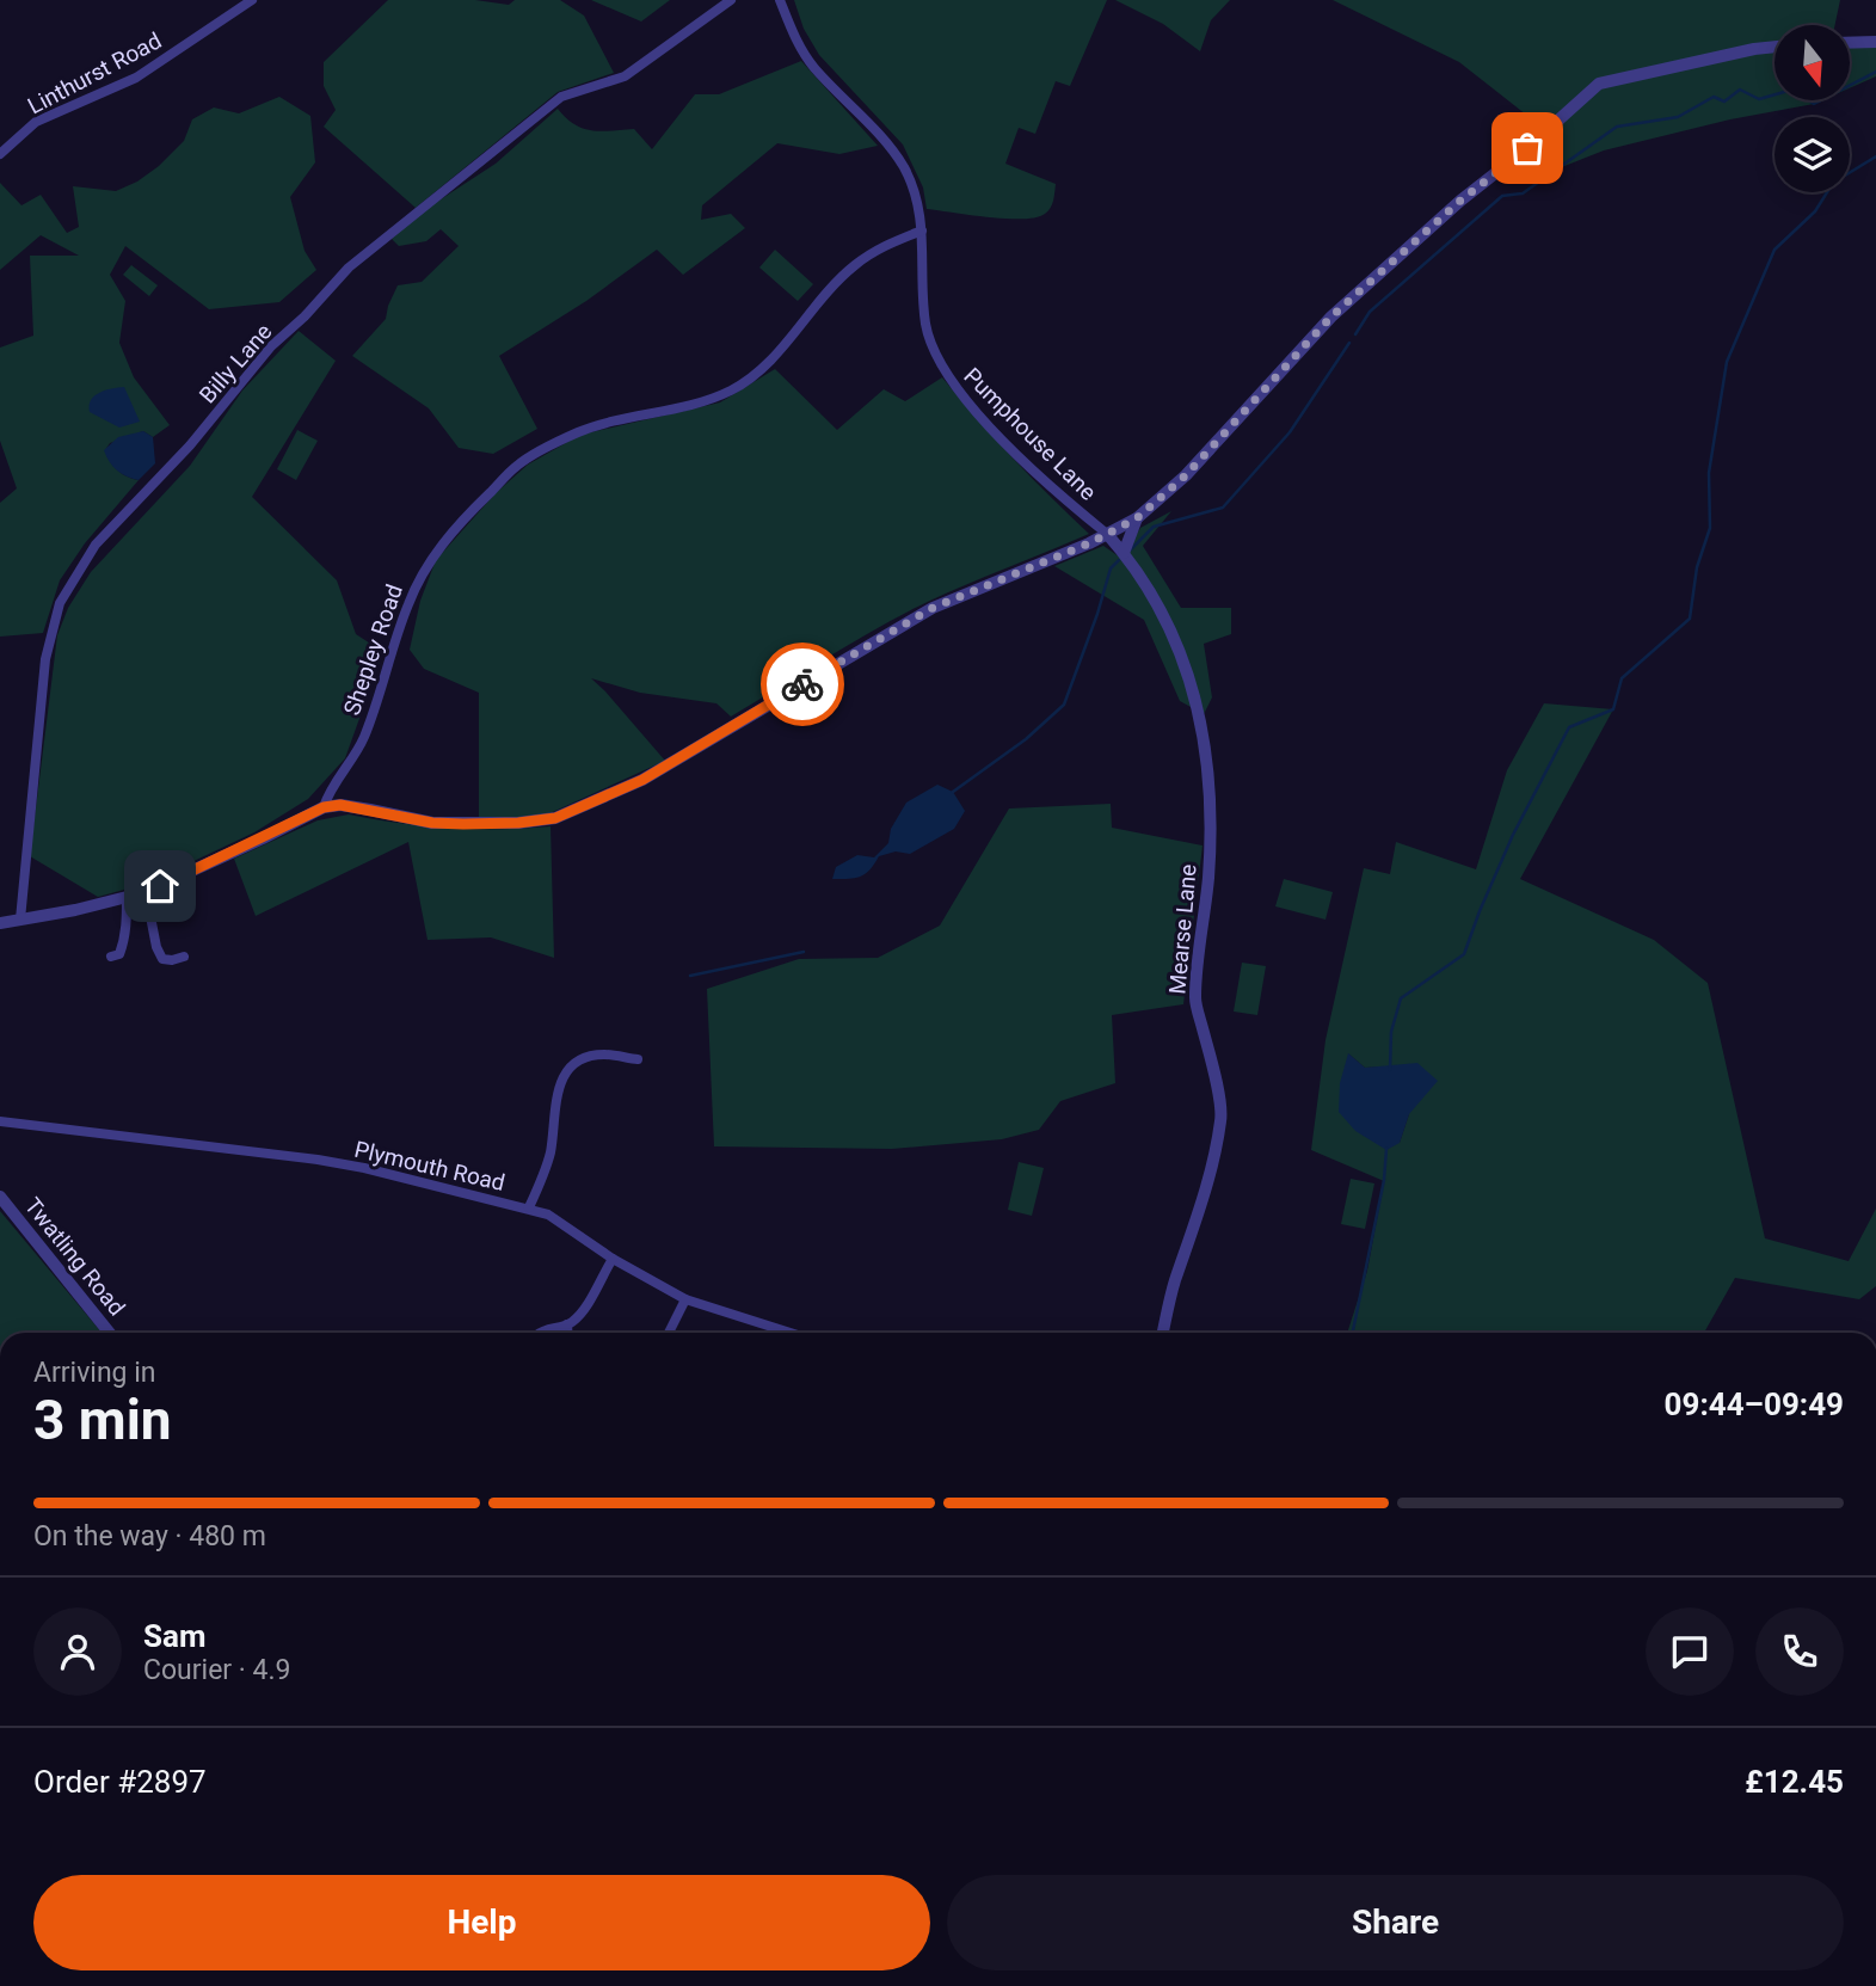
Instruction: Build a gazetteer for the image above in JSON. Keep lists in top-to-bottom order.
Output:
{
  "streets": {
    "street": [
      "Linthurst Road",
      "Billy Lane",
      "Pumphouse Lane",
      "Shepley Road",
      "Mearse Lane",
      "Plymouth Road",
      "Twatling Road"
    ]
  },
  "crossings": [
    ["Pumphouse Lane", "Shepley Road"],
    ["Pumphouse Lane", "Mearse Lane"]
  ],
  "north": "bottom",
  "page": {
    "heading": ["3 min", "Arriving in", "09:44–09:49"],
    "panel": [
      "Sam",
      "Courier · 4.9",
      "Order #2897",
      "£12.45"
    ],
    "bar": "On the way · 480 m",
    "buttons": ["Help", "Share"]
  }
}
